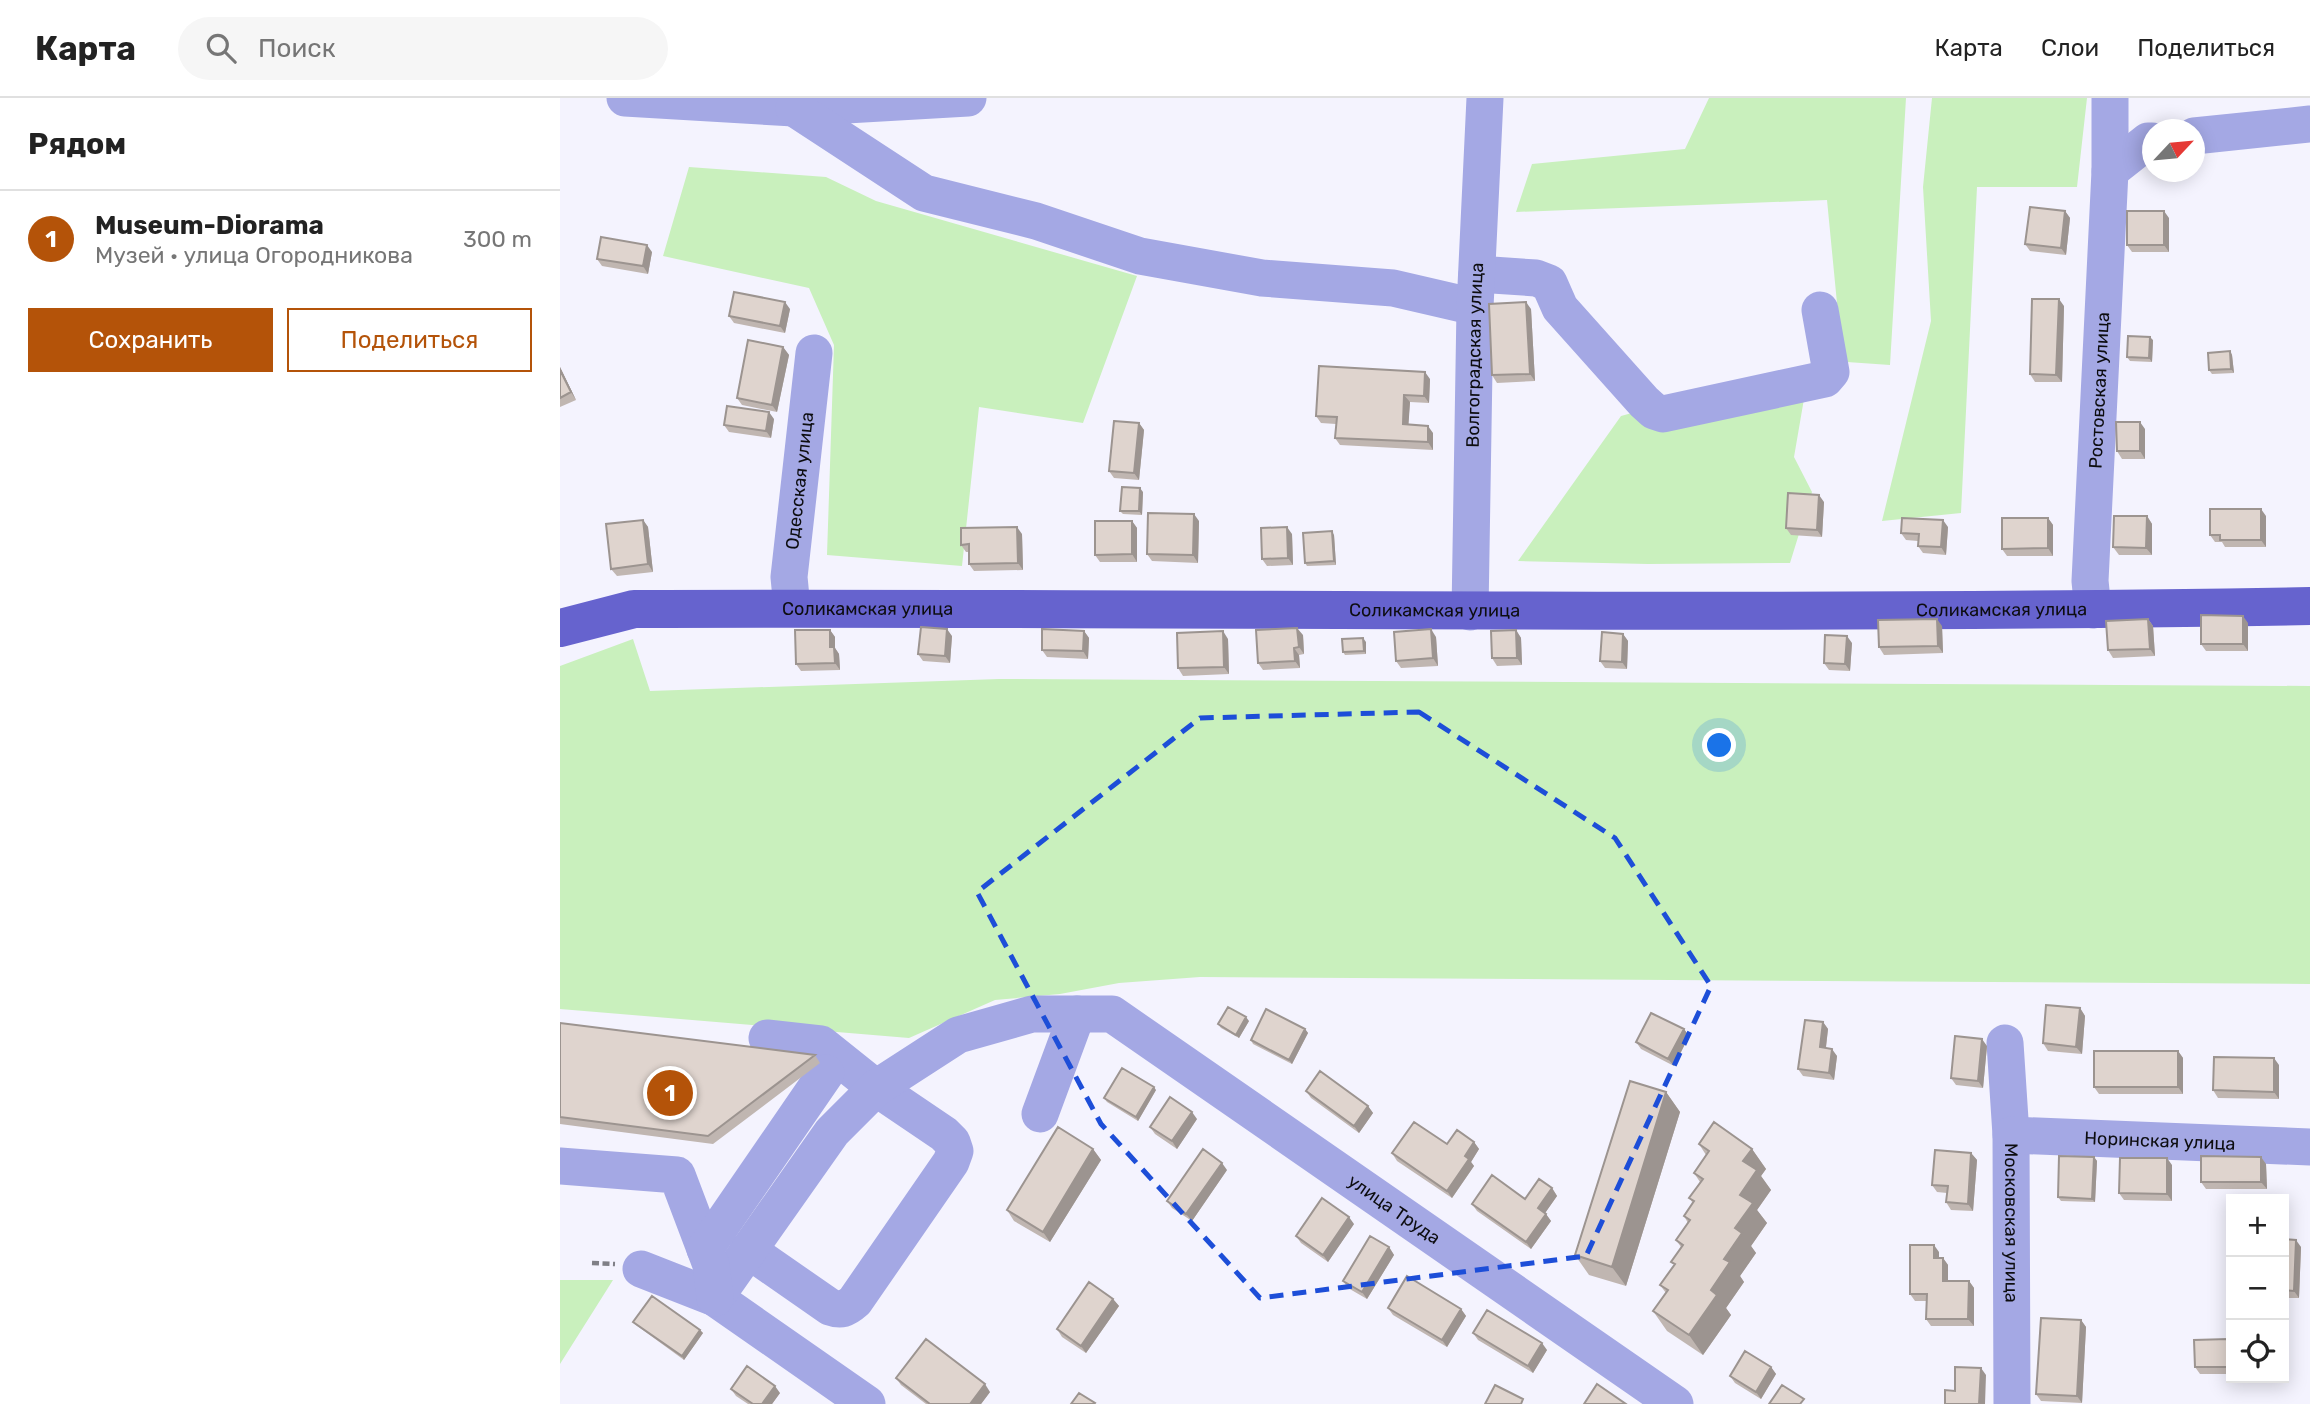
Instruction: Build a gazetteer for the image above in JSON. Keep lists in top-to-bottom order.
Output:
{
  "streets": {
    "main road": ["Соликамская улица"],
    "street": [
      "Волгоградская улица",
      "Ростовская улица",
      "Одесская улица",
      "Норинская улица",
      "улица Труда",
      "Московская улица"
    ]
  },
  "crossings": [
    ["Волгоградская улица", "Соликамская улица"],
    ["Ростовская улица", "Соликамская улица"],
    ["Одесская улица", "Соликамская улица"],
    ["Норинская улица", "Московская улица"]
  ],
  "north": "top right",
  "page": {
    "header": "Карта",
    "search": "Поиск",
    "nav": ["Карта", "Слои", "Поделиться"],
    "heading": "Рядом",
    "list": [
      {
        "mark": "1",
        "name": "Museum-Diorama",
        "note": "Музей · улица Огородникова",
        "value": "300 m"
      }
    ],
    "buttons": ["Сохранить", "Поделиться"],
    "pins": "1",
    "map_buttons": ["+", "−"]
  }
}
